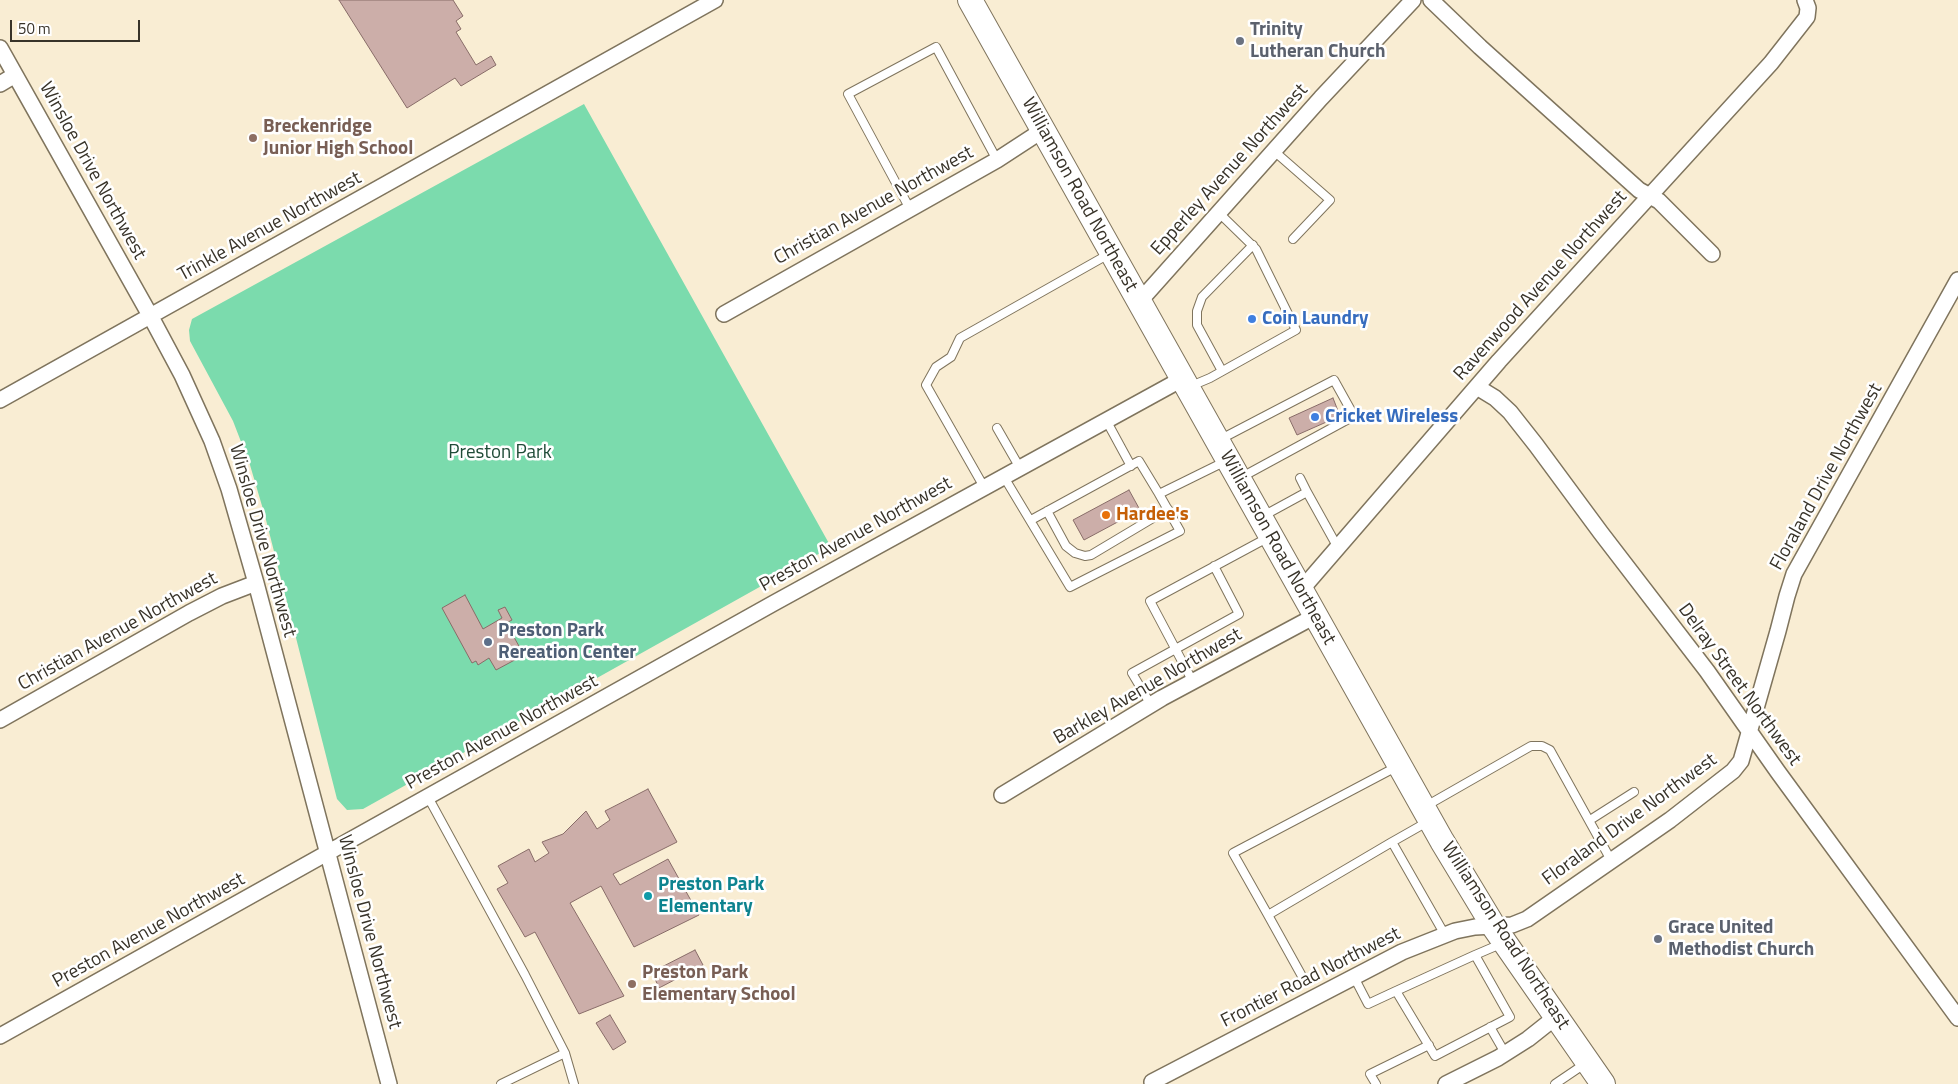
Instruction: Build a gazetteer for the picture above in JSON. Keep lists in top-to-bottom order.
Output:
{
  "streets": {
    "main road": ["Williamson Road Northeast"],
    "street": [
      "Epperley Avenue Northwest",
      "Winsloe Drive Northwest",
      "Christian Avenue Northwest",
      "Trinkle Avenue Northwest",
      "Ravenwood Avenue Northwest",
      "Floraland Drive Northwest",
      "Preston Avenue Northwest",
      "Delray Street Northwest",
      "Barkley Avenue Northwest",
      "Frontier Road Northwest"
    ]
  },
  "crossings": [
    ["Epperley Avenue Northwest", "Williamson Road Northeast"],
    ["Winsloe Drive Northwest", "Christian Avenue Northwest"],
    ["Winsloe Drive Northwest", "Trinkle Avenue Northwest"],
    ["Winsloe Drive Northwest", "Preston Avenue Northwest"],
    ["Williamson Road Northeast", "Christian Avenue Northwest"],
    ["Williamson Road Northeast", "Ravenwood Avenue Northwest"],
    ["Williamson Road Northeast", "Floraland Drive Northwest"],
    ["Williamson Road Northeast", "Preston Avenue Northwest"],
    ["Williamson Road Northeast", "Barkley Avenue Northwest"],
    ["Williamson Road Northeast", "Frontier Road Northwest"],
    ["Ravenwood Avenue Northwest", "Delray Street Northwest"],
    ["Floraland Drive Northwest", "Delray Street Northwest"],
    ["Floraland Drive Northwest", "Frontier Road Northwest"]
  ],
  "parks": ["Preston Park"],
  "places": [
    "Trinity Lutheran Church",
    "Breckenridge Junior High School",
    "Coin Laundry",
    "Cricket Wireless",
    "Hardee's",
    "Preston Park Rereation Center",
    "Preston Park Elementary",
    "Grace United Methodist Church",
    "Preston Park Elementary School"
  ],
  "scale_bar": "50 m"
}
